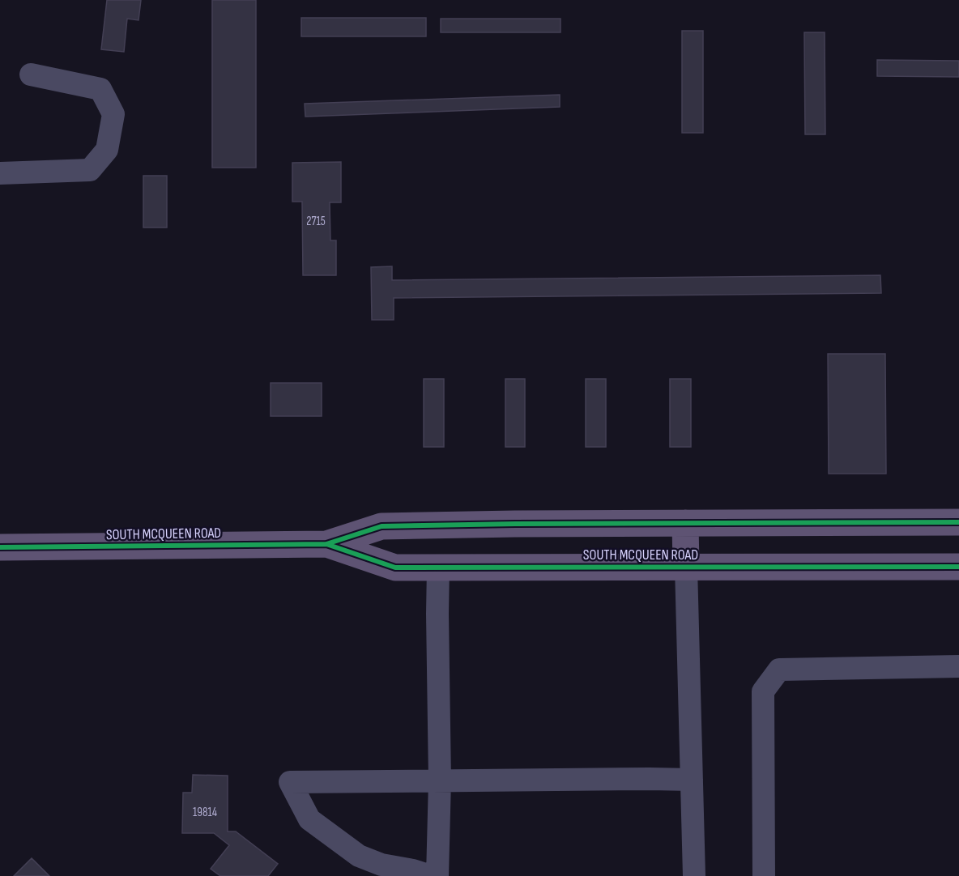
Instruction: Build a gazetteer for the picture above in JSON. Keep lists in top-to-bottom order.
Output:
{
  "streets": {
    "main road": ["SOUTH MCQUEEN ROAD"]
  },
  "house_numbers": ["2715", "19814"]
}
